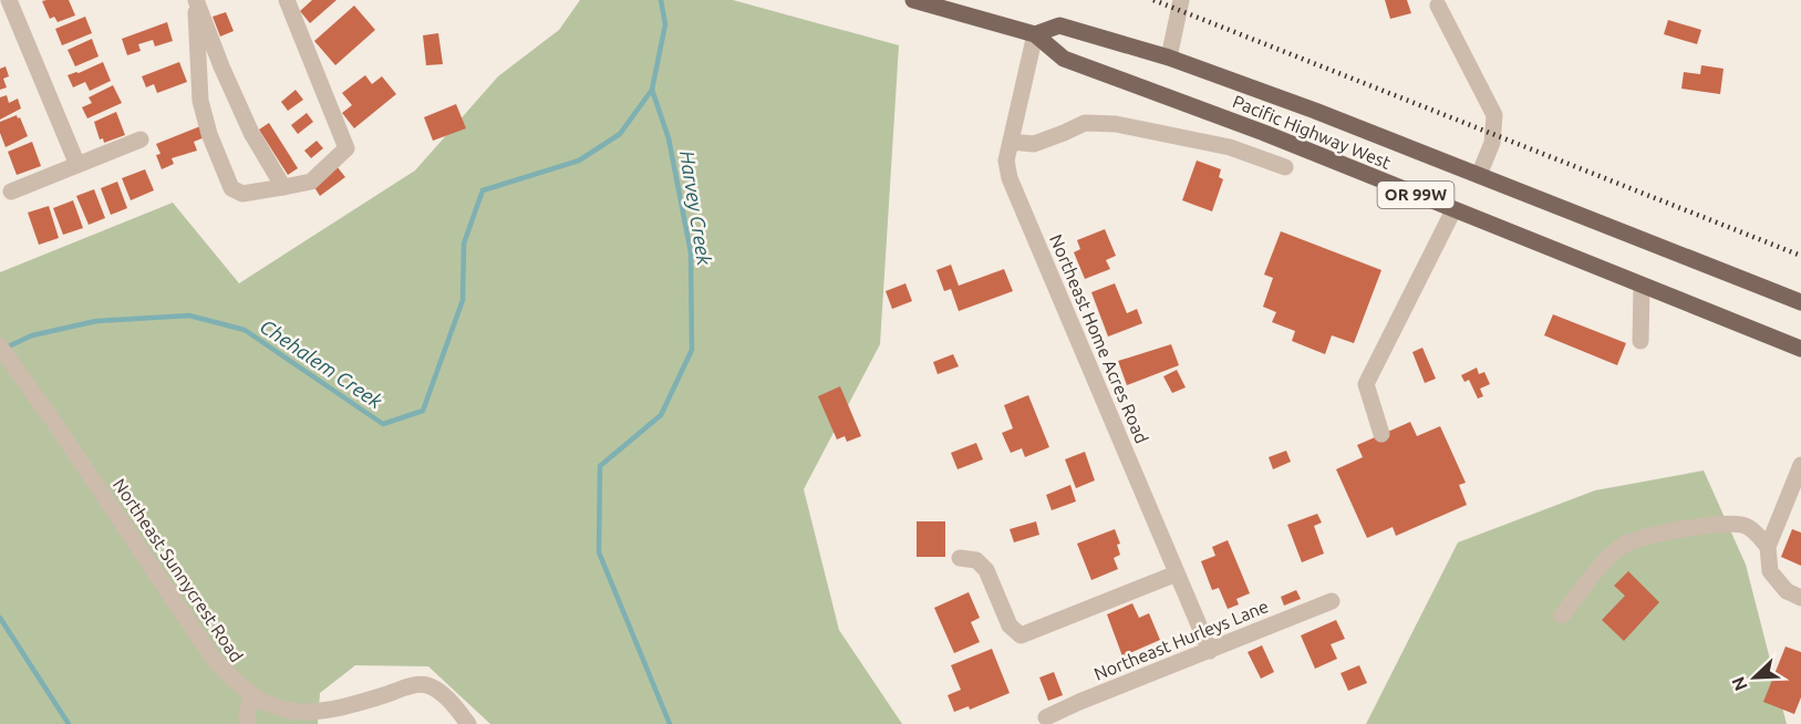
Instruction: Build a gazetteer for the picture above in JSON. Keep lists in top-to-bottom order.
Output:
{
  "streets": {
    "main road": ["Pacific Highway West", "OR 99W"],
    "street": ["Northeast Home Acres Road", "Northeast Sunnycrest Road", "Northeast Hurleys Lane"]
  },
  "crossings": [
    ["Pacific Highway West", "Northeast Home Acres Road"],
    ["Northeast Home Acres Road", "Northeast Hurleys Lane"]
  ],
  "water": ["Harvey Creek", "Chehalem Creek"],
  "north": "bottom left"
}
